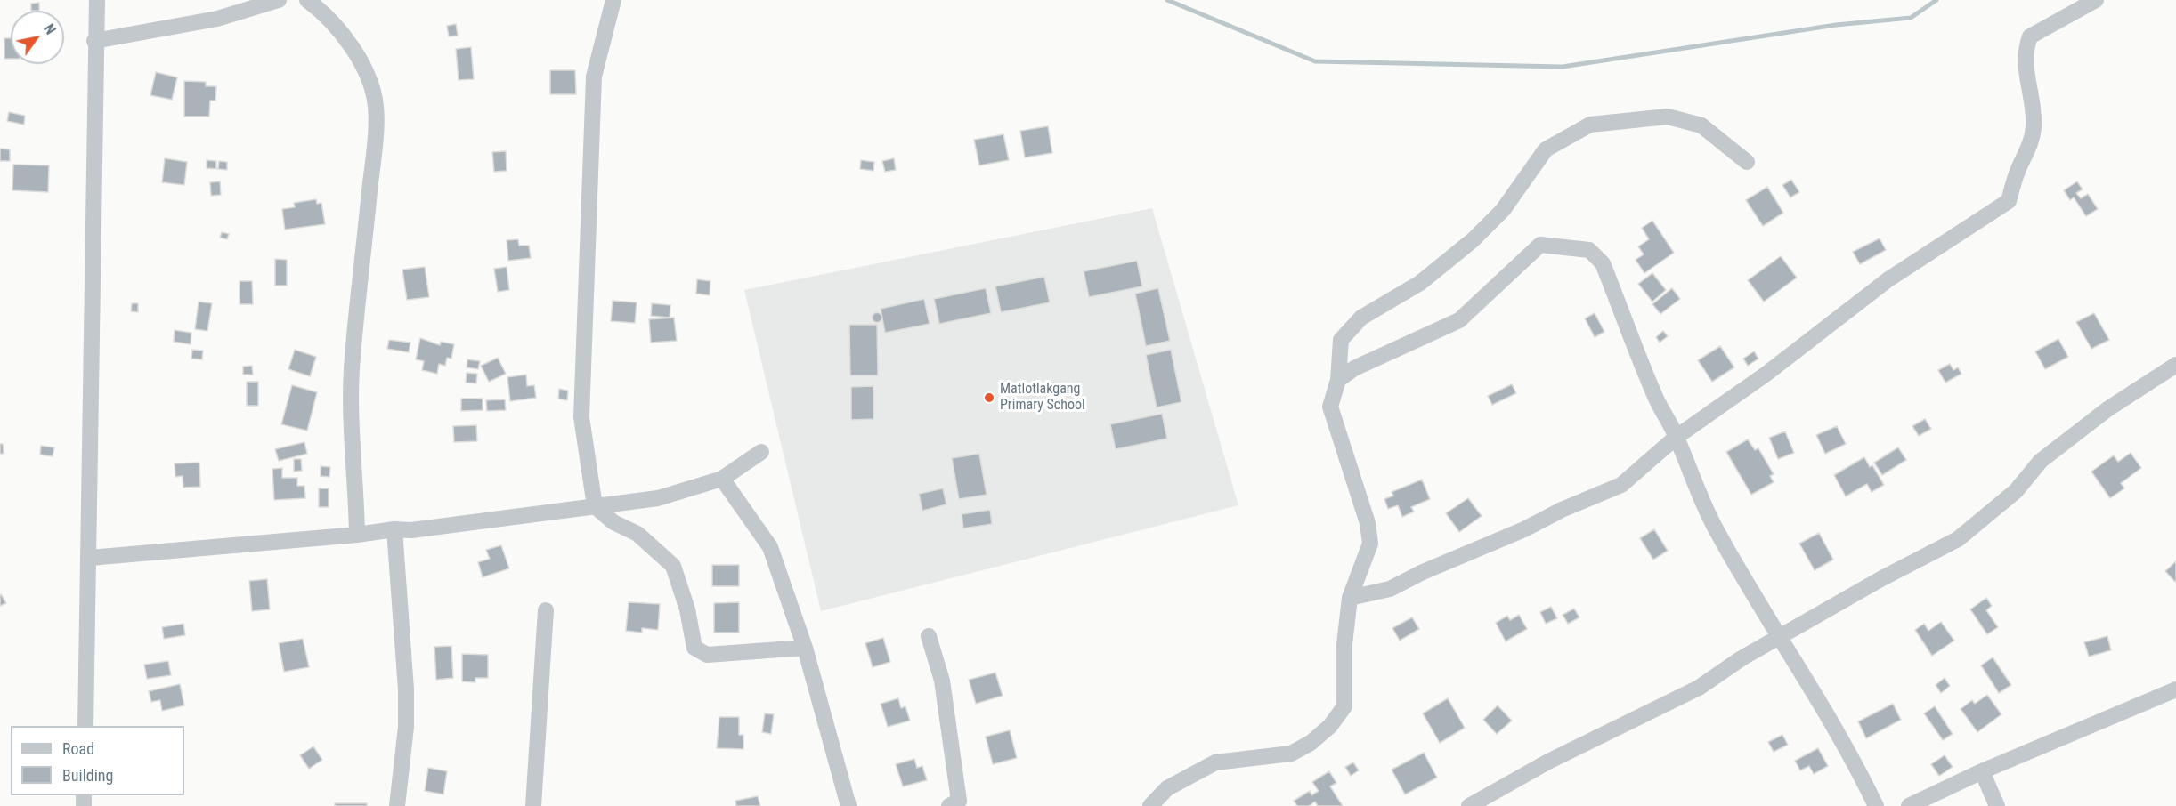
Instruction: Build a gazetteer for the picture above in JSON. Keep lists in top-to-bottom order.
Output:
{
  "places": ["Matlotlakgang Primary School"],
  "legend": ["Road", "Building"],
  "north": "top right"
}
